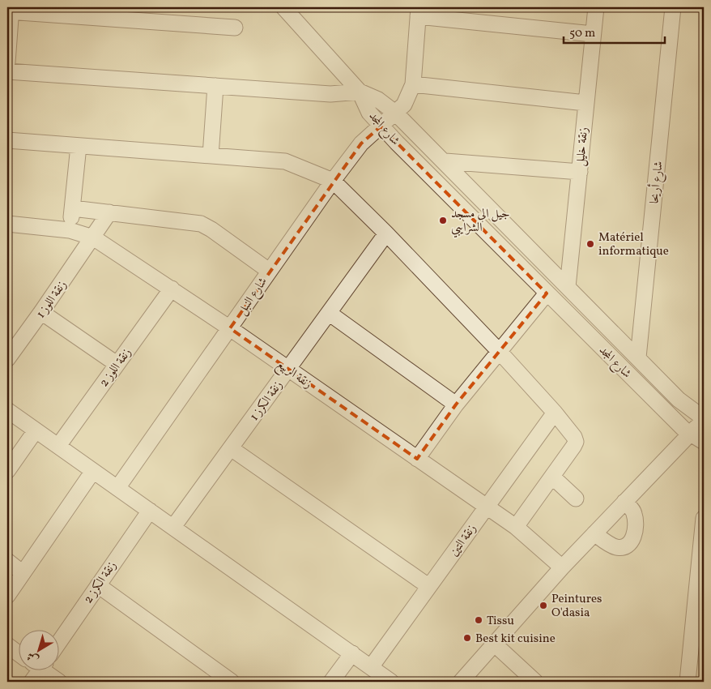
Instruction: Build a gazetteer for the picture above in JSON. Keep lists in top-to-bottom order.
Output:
{
  "streets": {
    "street": [
      "شارع المجد",
      "زنقة خليل",
      "شارع أريحا",
      "شارع النبل",
      "زنقة اللوز 1",
      "زنقة اللوز 2",
      "زنقة الربيع",
      "زنقة الكرز 1",
      "زنقة التين",
      "زنقة الكرز 2"
    ]
  },
  "crossings": [
    ["شارع المجد", "زنقة خليل"],
    ["شارع المجد", "شارع أريحا"],
    ["شارع المجد", "شارع النبل"],
    ["شارع النبل", "زنقة الربيع"],
    ["زنقة اللوز 1", "زنقة الربيع"],
    ["زنقة اللوز 2", "زنقة الربيع"],
    ["زنقة الربيع", "زنقة الكرز 1"],
    ["زنقة الربيع", "زنقة التين"]
  ],
  "places": [
    "جيل الي مسجد الشرايبي",
    "Matériel informatique",
    "Peintures O'dasia",
    "Tissu",
    "Best kit cuisine"
  ],
  "scale_bar": "50 m",
  "north": "bottom left"
}
